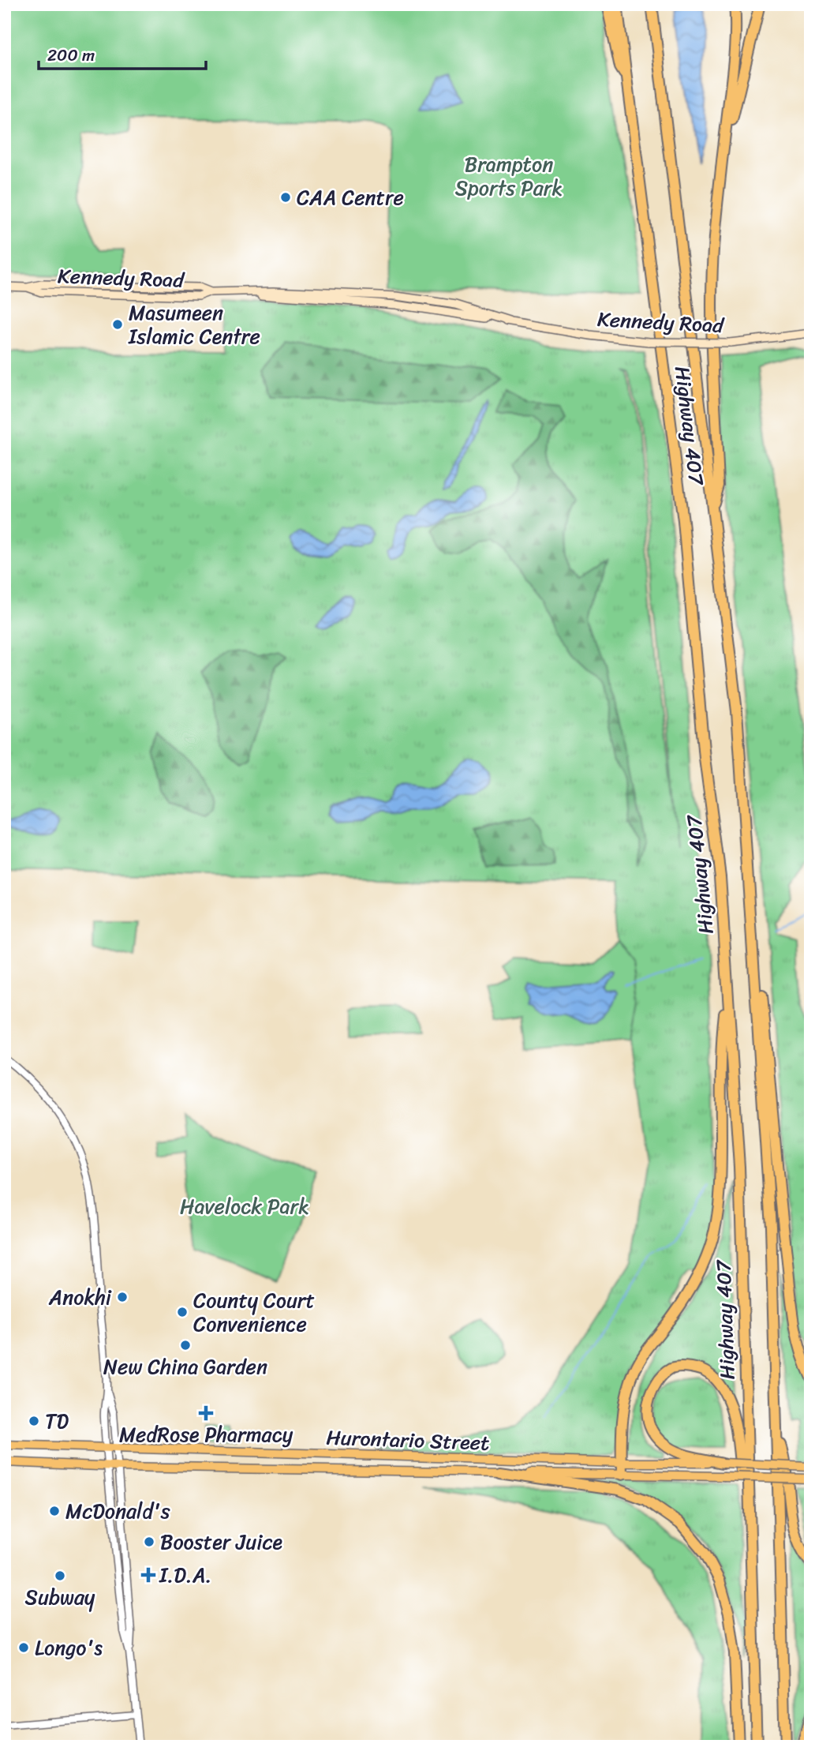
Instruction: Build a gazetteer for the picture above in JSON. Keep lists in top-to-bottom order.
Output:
{
  "streets": {
    "highway": ["Highway 407"],
    "main road": ["Kennedy Road", "Hurontario Street"]
  },
  "parks": ["Brampton Sports Park", "Havelock Park"],
  "places": {
    "other": [
      "CAA Centre",
      "Masumeen Islamic Centre",
      "Anokhi",
      "County Court Convenience",
      "New China Garden",
      "TD",
      "McDonald's",
      "Booster Juice",
      "Subway",
      "Longo's"
    ],
    "health": ["MedRose Pharmacy", "I.D.A."]
  },
  "scale_bar": "200 m"
}
